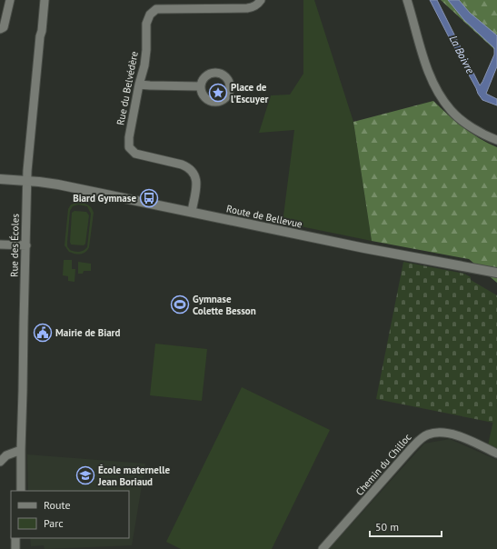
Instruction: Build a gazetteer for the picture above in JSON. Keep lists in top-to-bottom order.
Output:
{
  "streets": {
    "street": [
      "Rue du Belvédère",
      "Route de Bellevue",
      "Rue des Écoles",
      "Chemin du Chilloc"
    ]
  },
  "crossings": [
    ["Rue du Belvédère", "Route de Bellevue"],
    ["Route de Bellevue", "Rue des Écoles"]
  ],
  "water": ["La Boivre"],
  "places": {
    "place": ["Place de l’Escuyer"],
    "bus stop": ["Biard Gymnase"],
    "sports": ["Gymnase Colette Besson"],
    "public building": ["Mairie de Biard"],
    "school or university": ["École maternelle Jean Boriaud"]
  },
  "legend": ["Route", "Parc"],
  "scale_bar": "50 m"
}
